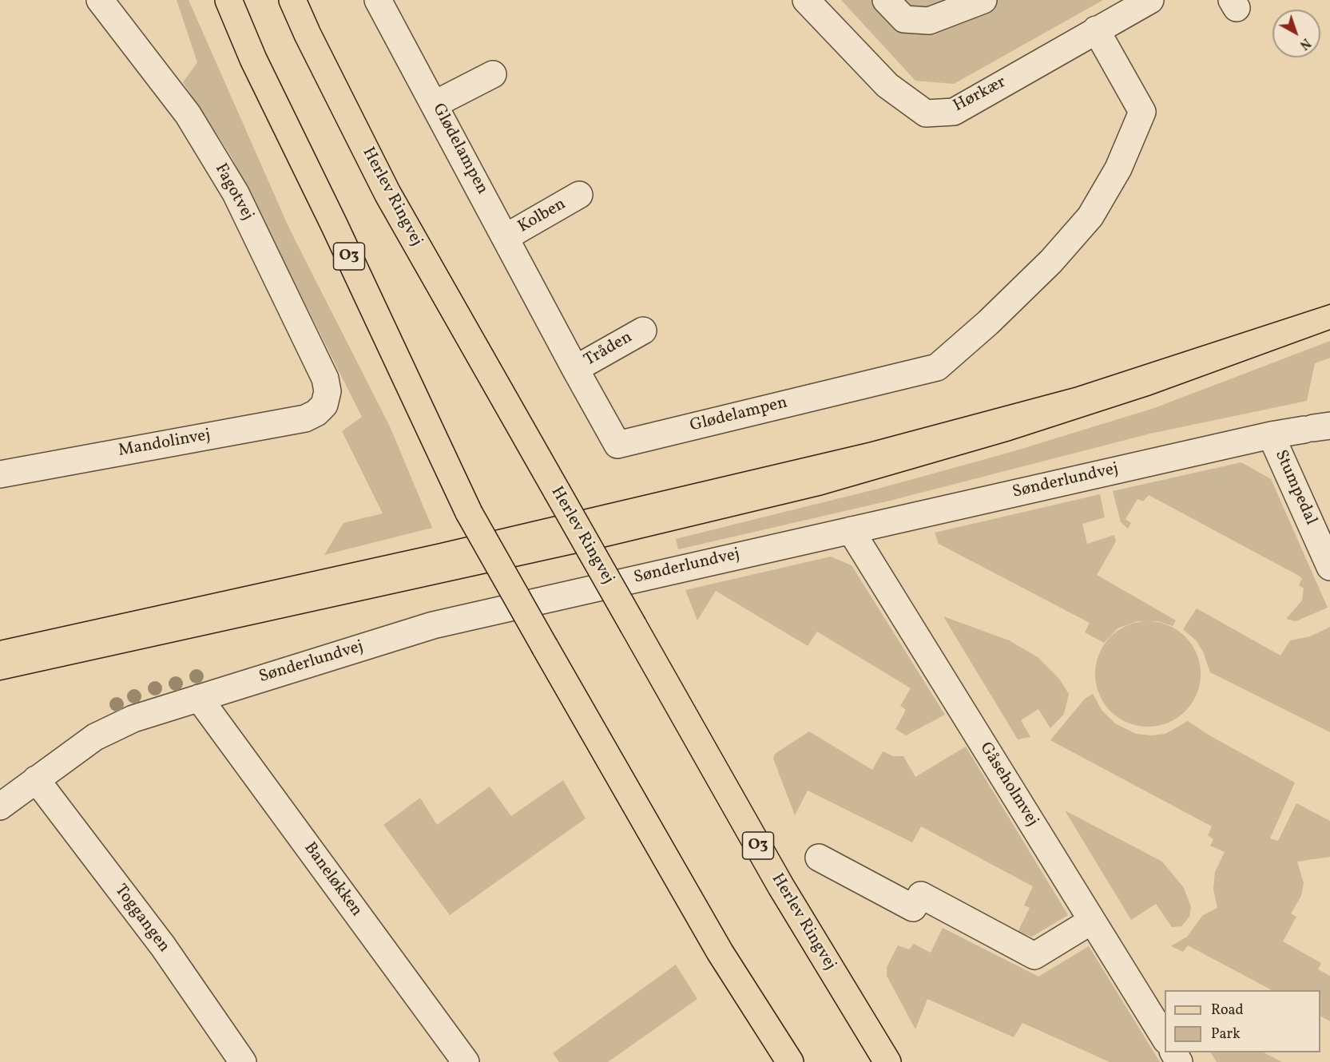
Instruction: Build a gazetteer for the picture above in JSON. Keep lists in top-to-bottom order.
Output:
{
  "streets": {
    "main road": ["Herlev Ringvej", "O3"],
    "street": [
      "Hørkær",
      "Glødelampen",
      "Fagotvej",
      "Kolben",
      "Tråden",
      "Mandolinvej",
      "Sønderlundvej",
      "Stumpedal",
      "Gåseholmvej",
      "Baneløkken",
      "Toggangen"
    ]
  },
  "crossings": [
    ["Hørkær", "Glødelampen"],
    ["Glødelampen", "Kolben"],
    ["Glødelampen", "Tråden"],
    ["Fagotvej", "Mandolinvej"],
    ["Sønderlundvej", "Stumpedal"],
    ["Sønderlundvej", "Gåseholmvej"],
    ["Sønderlundvej", "Baneløkken"],
    ["Sønderlundvej", "Toggangen"]
  ],
  "legend": ["Road", "Park"],
  "north": "bottom right"
}
